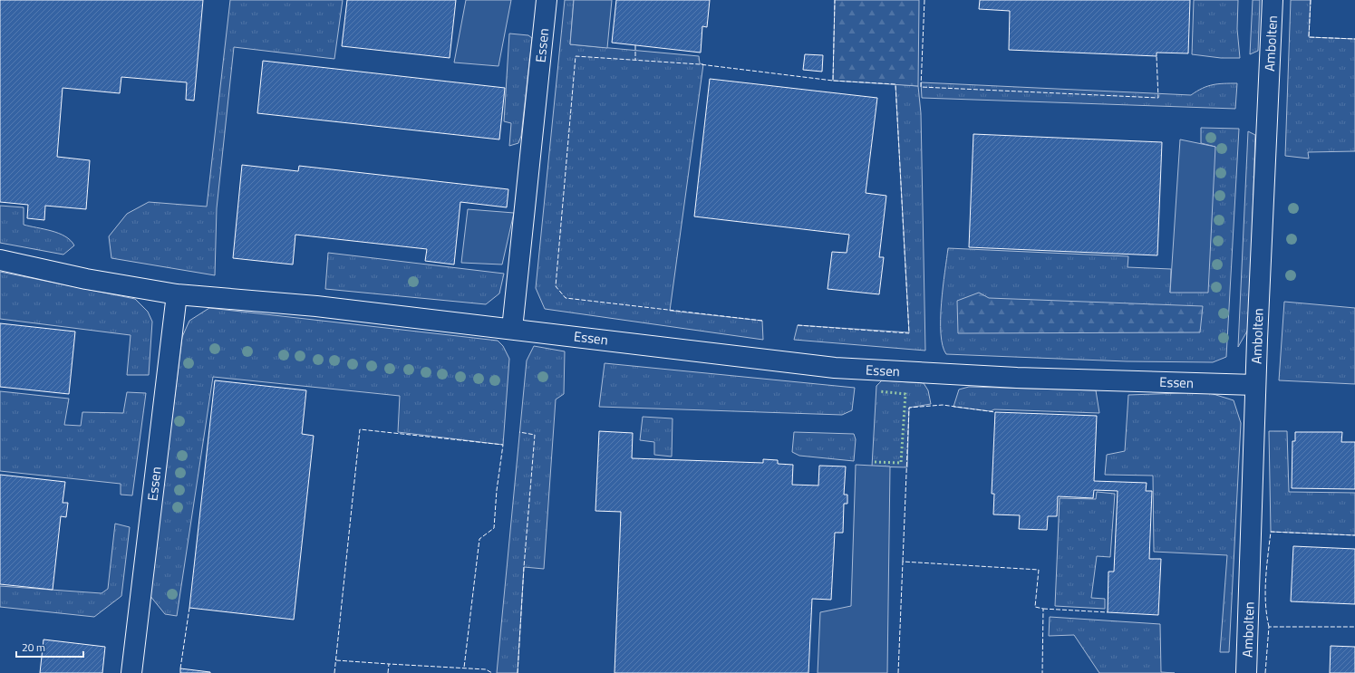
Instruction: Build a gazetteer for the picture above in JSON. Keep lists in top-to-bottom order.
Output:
{
  "streets": {
    "street": ["Ambolten", "Essen"]
  },
  "crossings": [
    ["Ambolten", "Essen"]
  ],
  "scale_bar": "20 m"
}
